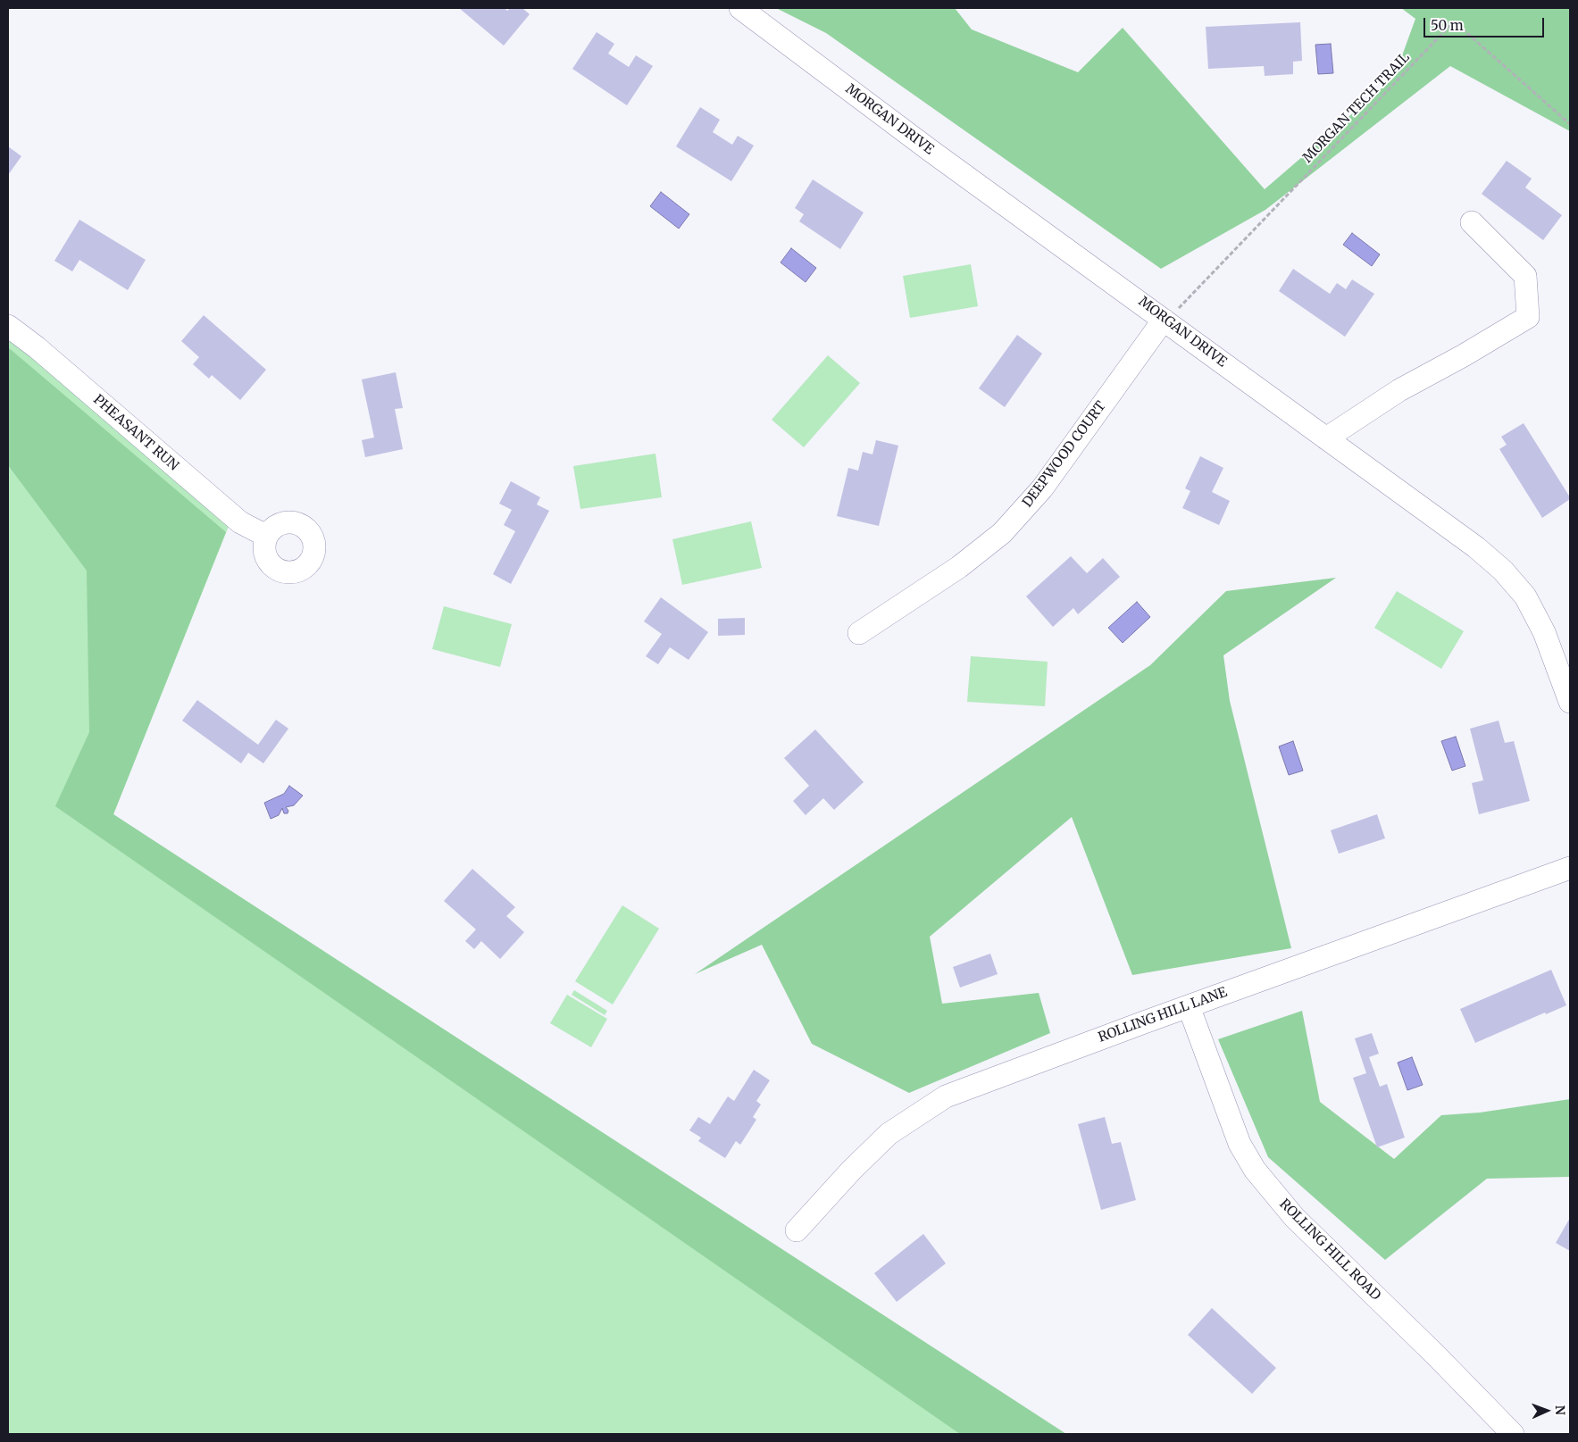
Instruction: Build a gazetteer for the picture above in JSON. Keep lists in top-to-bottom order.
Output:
{
  "streets": {
    "street": [
      "MORGAN DRIVE",
      "PHEASANT RUN",
      "DEEPWOOD COURT",
      "ROLLING HILL LANE",
      "ROLLING HILL ROAD"
    ],
    "path": ["MORGAN TECH TRAIL"]
  },
  "crossings": [
    ["MORGAN TECH TRAIL", "MORGAN DRIVE"],
    ["MORGAN TECH TRAIL", "DEEPWOOD COURT"],
    ["MORGAN DRIVE", "DEEPWOOD COURT"],
    ["ROLLING HILL LANE", "ROLLING HILL ROAD"]
  ],
  "scale_bar": "50 m",
  "north": "right"
}
